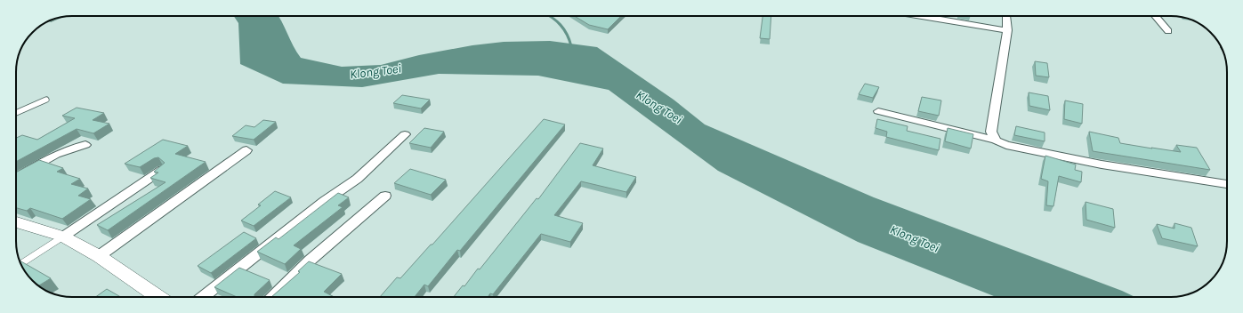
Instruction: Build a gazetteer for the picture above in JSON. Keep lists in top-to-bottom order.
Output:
{
  "water": ["Klong Toei"]
}
